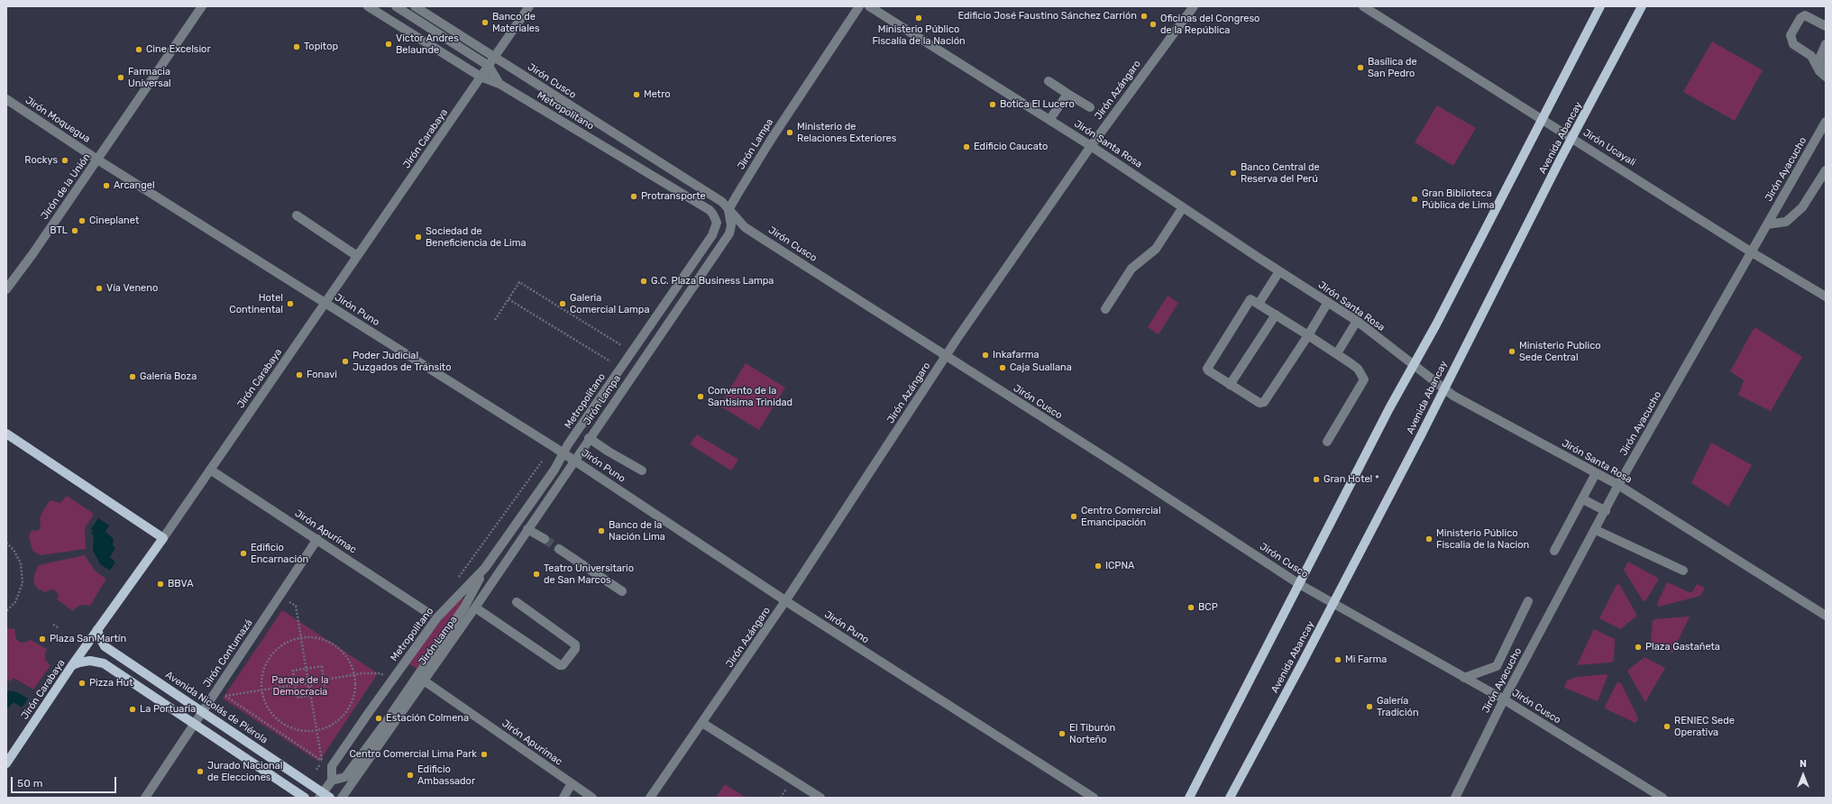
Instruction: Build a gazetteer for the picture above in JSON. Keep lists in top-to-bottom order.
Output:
{
  "streets": {
    "main road": ["Avenida Abancay", "Jirón Carabaya", "Avenida Nicolás de Piérola"],
    "street": [
      "Jirón Cusco",
      "Jirón Azángaro",
      "Metropolitano",
      "Jirón Moquegua",
      "Jirón Lampa",
      "Jirón Santa Rosa",
      "Jirón Ucayali",
      "Jirón Ayacucho",
      "Jirón de la Unión",
      "Jirón Puno",
      "Jirón Apurímac",
      "Jirón Contumazá"
    ]
  },
  "crossings": [
    ["Jirón Cusco", "Jirón Azángaro"],
    ["Jirón Cusco", "Avenida Abancay"],
    ["Jirón Cusco", "Jirón Carabaya"],
    ["Jirón Cusco", "Jirón Lampa"],
    ["Jirón Cusco", "Jirón Ayacucho"],
    ["Jirón Azángaro", "Jirón Santa Rosa"],
    ["Jirón Azángaro", "Jirón Puno"],
    ["Metropolitano", "Jirón Carabaya"],
    ["Metropolitano", "Jirón Puno"],
    ["Jirón Moquegua", "Jirón de la Unión"],
    ["Jirón Moquegua", "Jirón Puno"],
    ["Avenida Abancay", "Jirón Santa Rosa"],
    ["Avenida Abancay", "Jirón Ucayali"],
    ["Jirón Carabaya", "Jirón Puno"],
    ["Jirón Carabaya", "Jirón Apurímac"],
    ["Jirón Carabaya", "Avenida Nicolás de Piérola"],
    ["Jirón Lampa", "Jirón Puno"],
    ["Jirón Lampa", "Jirón Apurímac"],
    ["Jirón Santa Rosa", "Jirón Ayacucho"],
    ["Jirón Ucayali", "Jirón Ayacucho"],
    ["Jirón de la Unión", "Jirón Puno"],
    ["Jirón Apurímac", "Jirón Contumazá"],
    ["Jirón Contumazá", "Avenida Nicolás de Piérola"]
  ],
  "parks": ["Parque de la Democracia"],
  "places": [
    "Edificio José Faustino Sánchez Carrión",
    "Ministerio Público Fiscalía de la Nación",
    "Banco de Materiales",
    "Oficinas del Congreso de la República",
    "Victor Andres Belaunde",
    "Topitop",
    "Cine Excelsior",
    "Basílica de San Pedro",
    "Farmacia Universal",
    "Metro",
    "Botica El Lucero",
    "Ministerio de Relaciones Exteriores",
    "Edificio Caucato",
    "Rockys",
    "Banco Central de Reserva del Perú",
    "Arcangel",
    "Protransporte",
    "Gran Biblioteca Pública de Lima",
    "Cineplanet",
    "BTL",
    "Sociedad de Beneficiencia de Lima",
    "G.C. Plaza Business Lampa",
    "Vía Veneno",
    "Hotel Continental",
    "Galeria Comercial Lampa",
    "Ministerio Publico Sede Central",
    "Inkafarma",
    "Poder Judicial Juzgados de Tránsito",
    "Caja Suallana",
    "Fonavi",
    "Galería Boza",
    "Convento de la Santisima Trinidad",
    "Gran Hotel *",
    "Centro Comercial Emancipación",
    "Banco de la Nación Lima",
    "Ministerio Público Fiscalia de la Nacion",
    "Edificio Encarnación",
    "ICPNA",
    "Teatro Universitario de San Marcos",
    "BBVA",
    "BCP",
    "Plaza San Martín",
    "Plaza Gastañeta",
    "Mi Farma",
    "Pizza Hut",
    "Galería Tradición",
    "La Portuaria",
    "Estación Colmena",
    "RENIEC Sede Operativa",
    "El Tiburón Norteño",
    "Centro Comercial Lima Park",
    "Jurado Nacional de Elecciones",
    "Edificio Ambassador"
  ],
  "scale_bar": "50 m",
  "north": "top"
}
